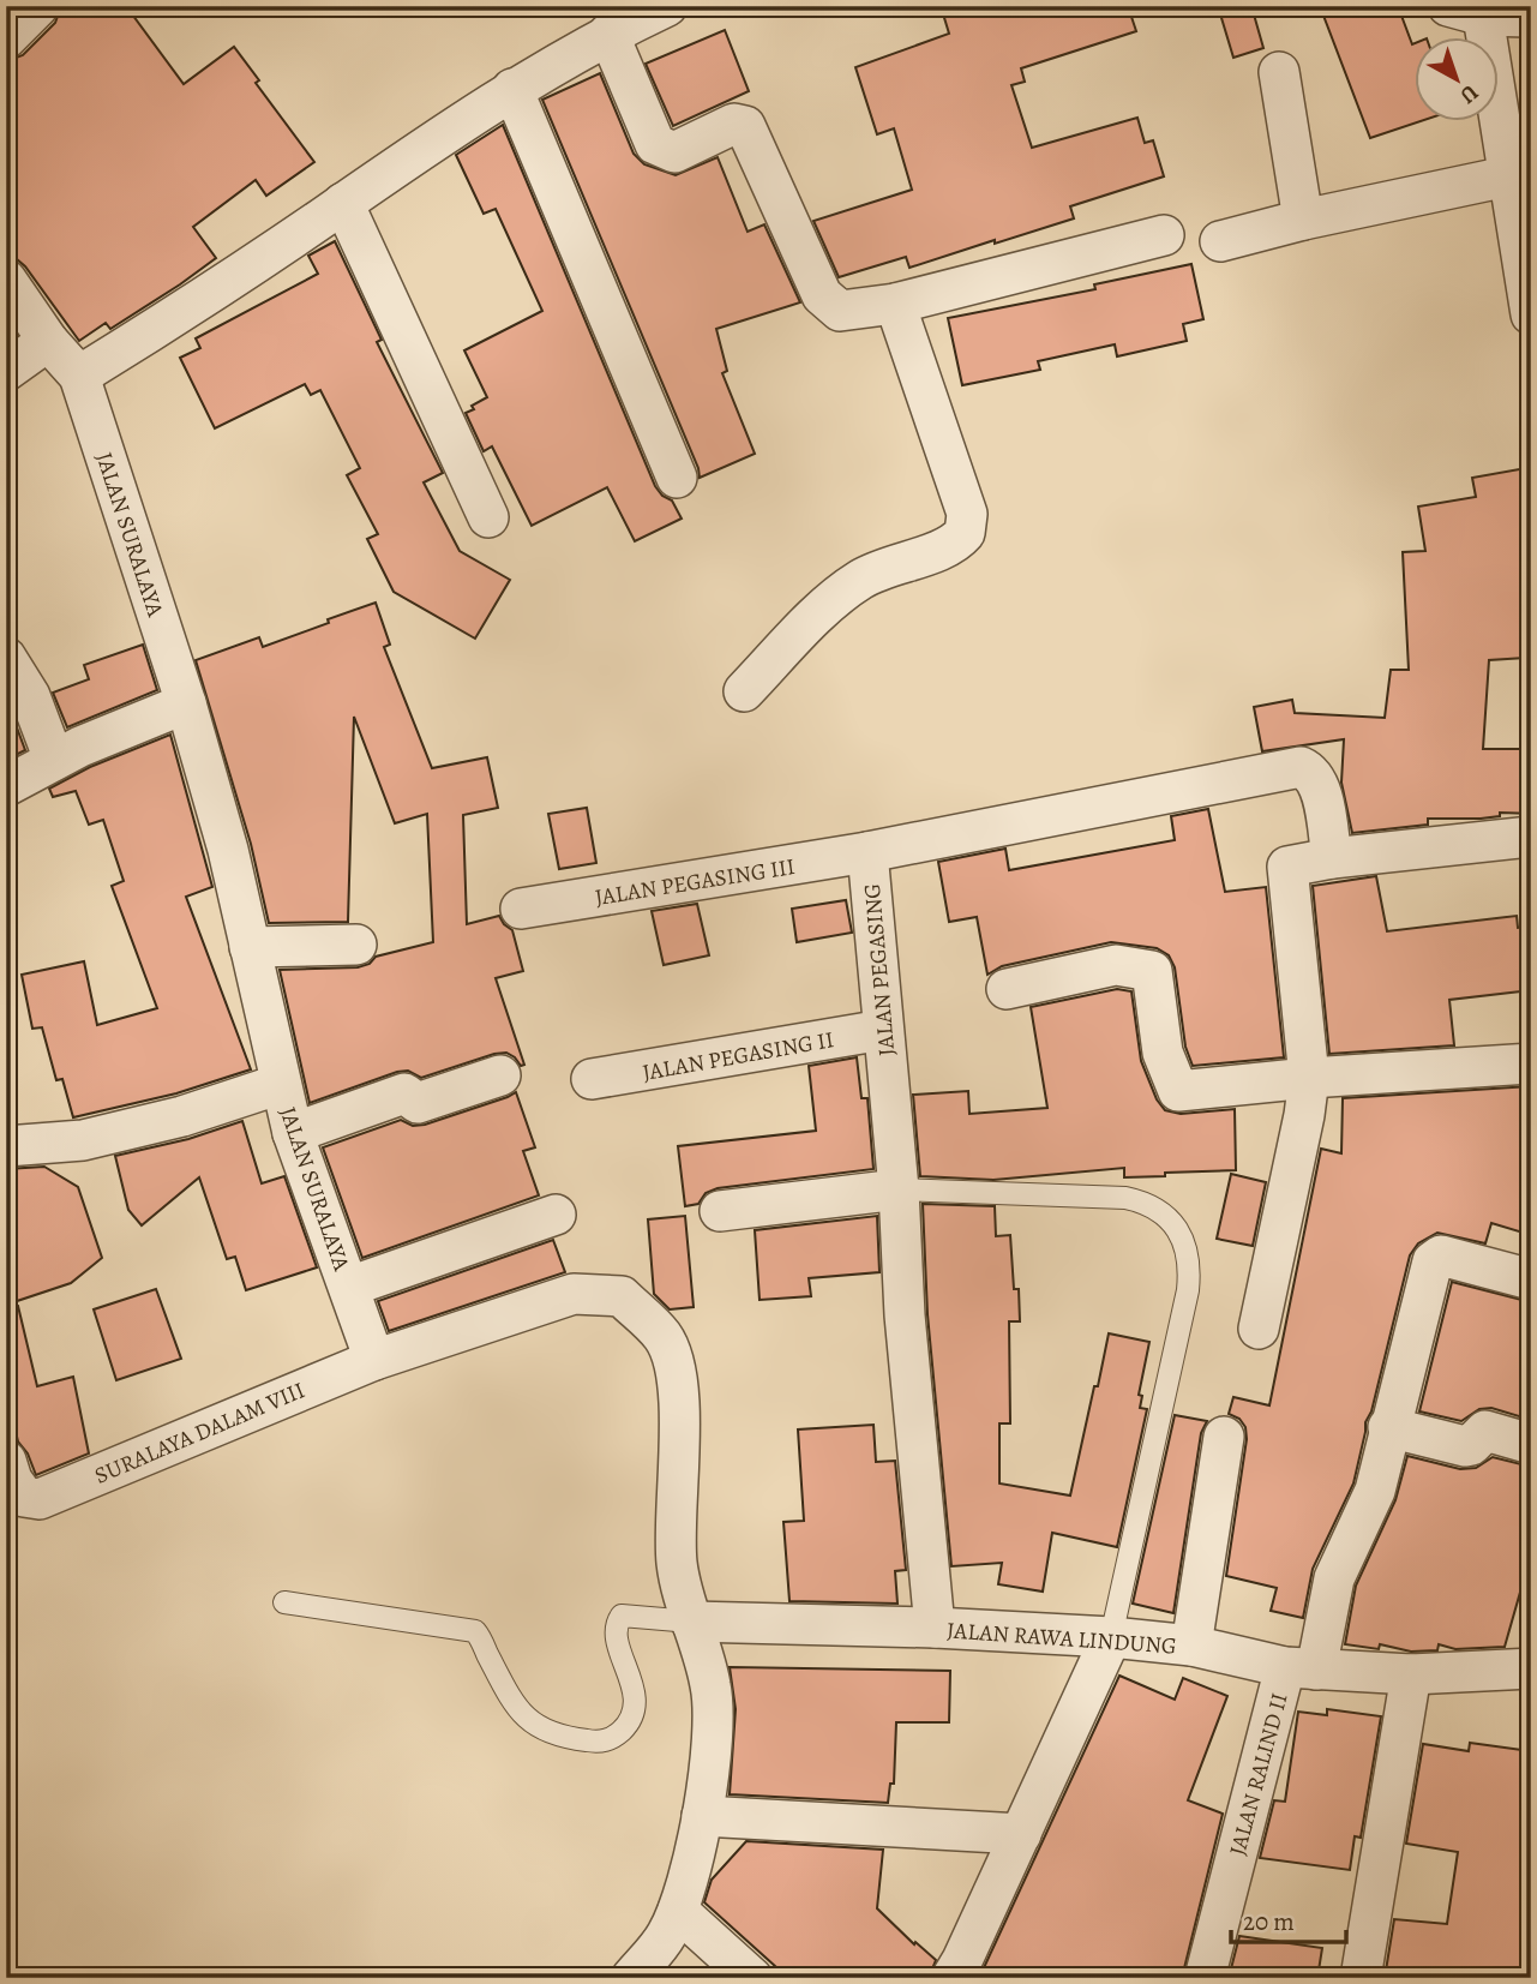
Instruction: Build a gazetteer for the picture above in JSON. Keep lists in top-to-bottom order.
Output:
{
  "streets": {
    "street": [
      "JALAN SURALAYA",
      "JALAN PEGASING III",
      "JALAN PEGASING",
      "JALAN PEGASING II",
      "SURALAYA DALAM VIII",
      "JALAN RAWA LINDUNG",
      "JALAN RALIND II"
    ]
  },
  "crossings": [
    ["JALAN SURALAYA", "SURALAYA DALAM VIII"],
    ["JALAN PEGASING III", "JALAN PEGASING"],
    ["JALAN PEGASING", "JALAN PEGASING II"],
    ["JALAN PEGASING", "JALAN RAWA LINDUNG"],
    ["SURALAYA DALAM VIII", "JALAN RAWA LINDUNG"],
    ["JALAN RAWA LINDUNG", "JALAN RALIND II"]
  ],
  "scale_bar": "20 m",
  "north": "bottom right"
}
